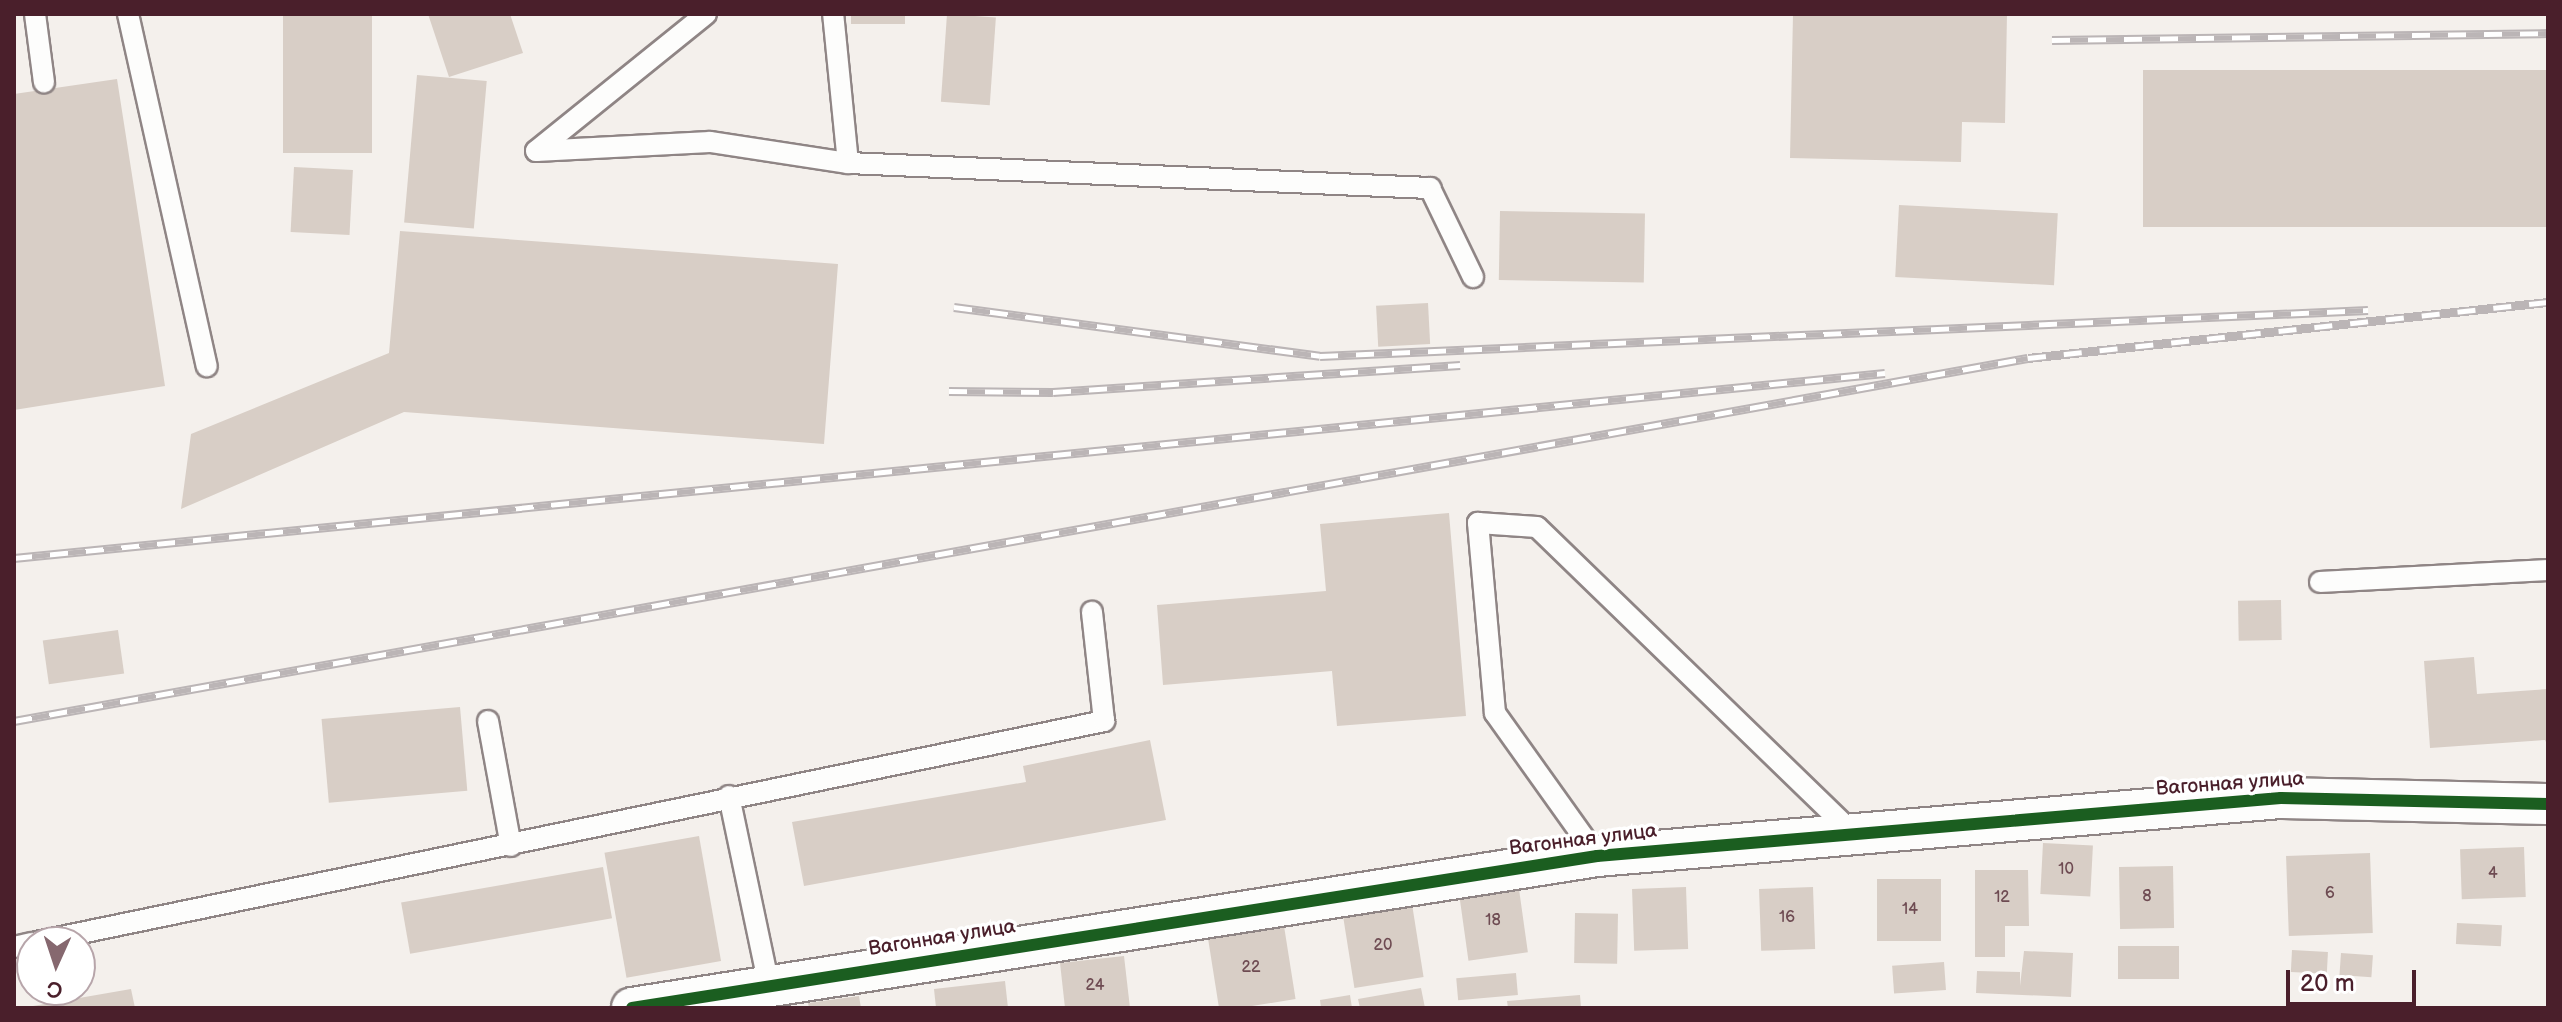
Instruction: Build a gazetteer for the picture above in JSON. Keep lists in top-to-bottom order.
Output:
{
  "streets": {
    "street": ["Вагонная улица"]
  },
  "house_numbers": [
    "10",
    "4",
    "6",
    "8",
    "12",
    "14",
    "16",
    "18",
    "20",
    "22",
    "24"
  ],
  "scale_bar": "20 m",
  "north": "bottom"
}
